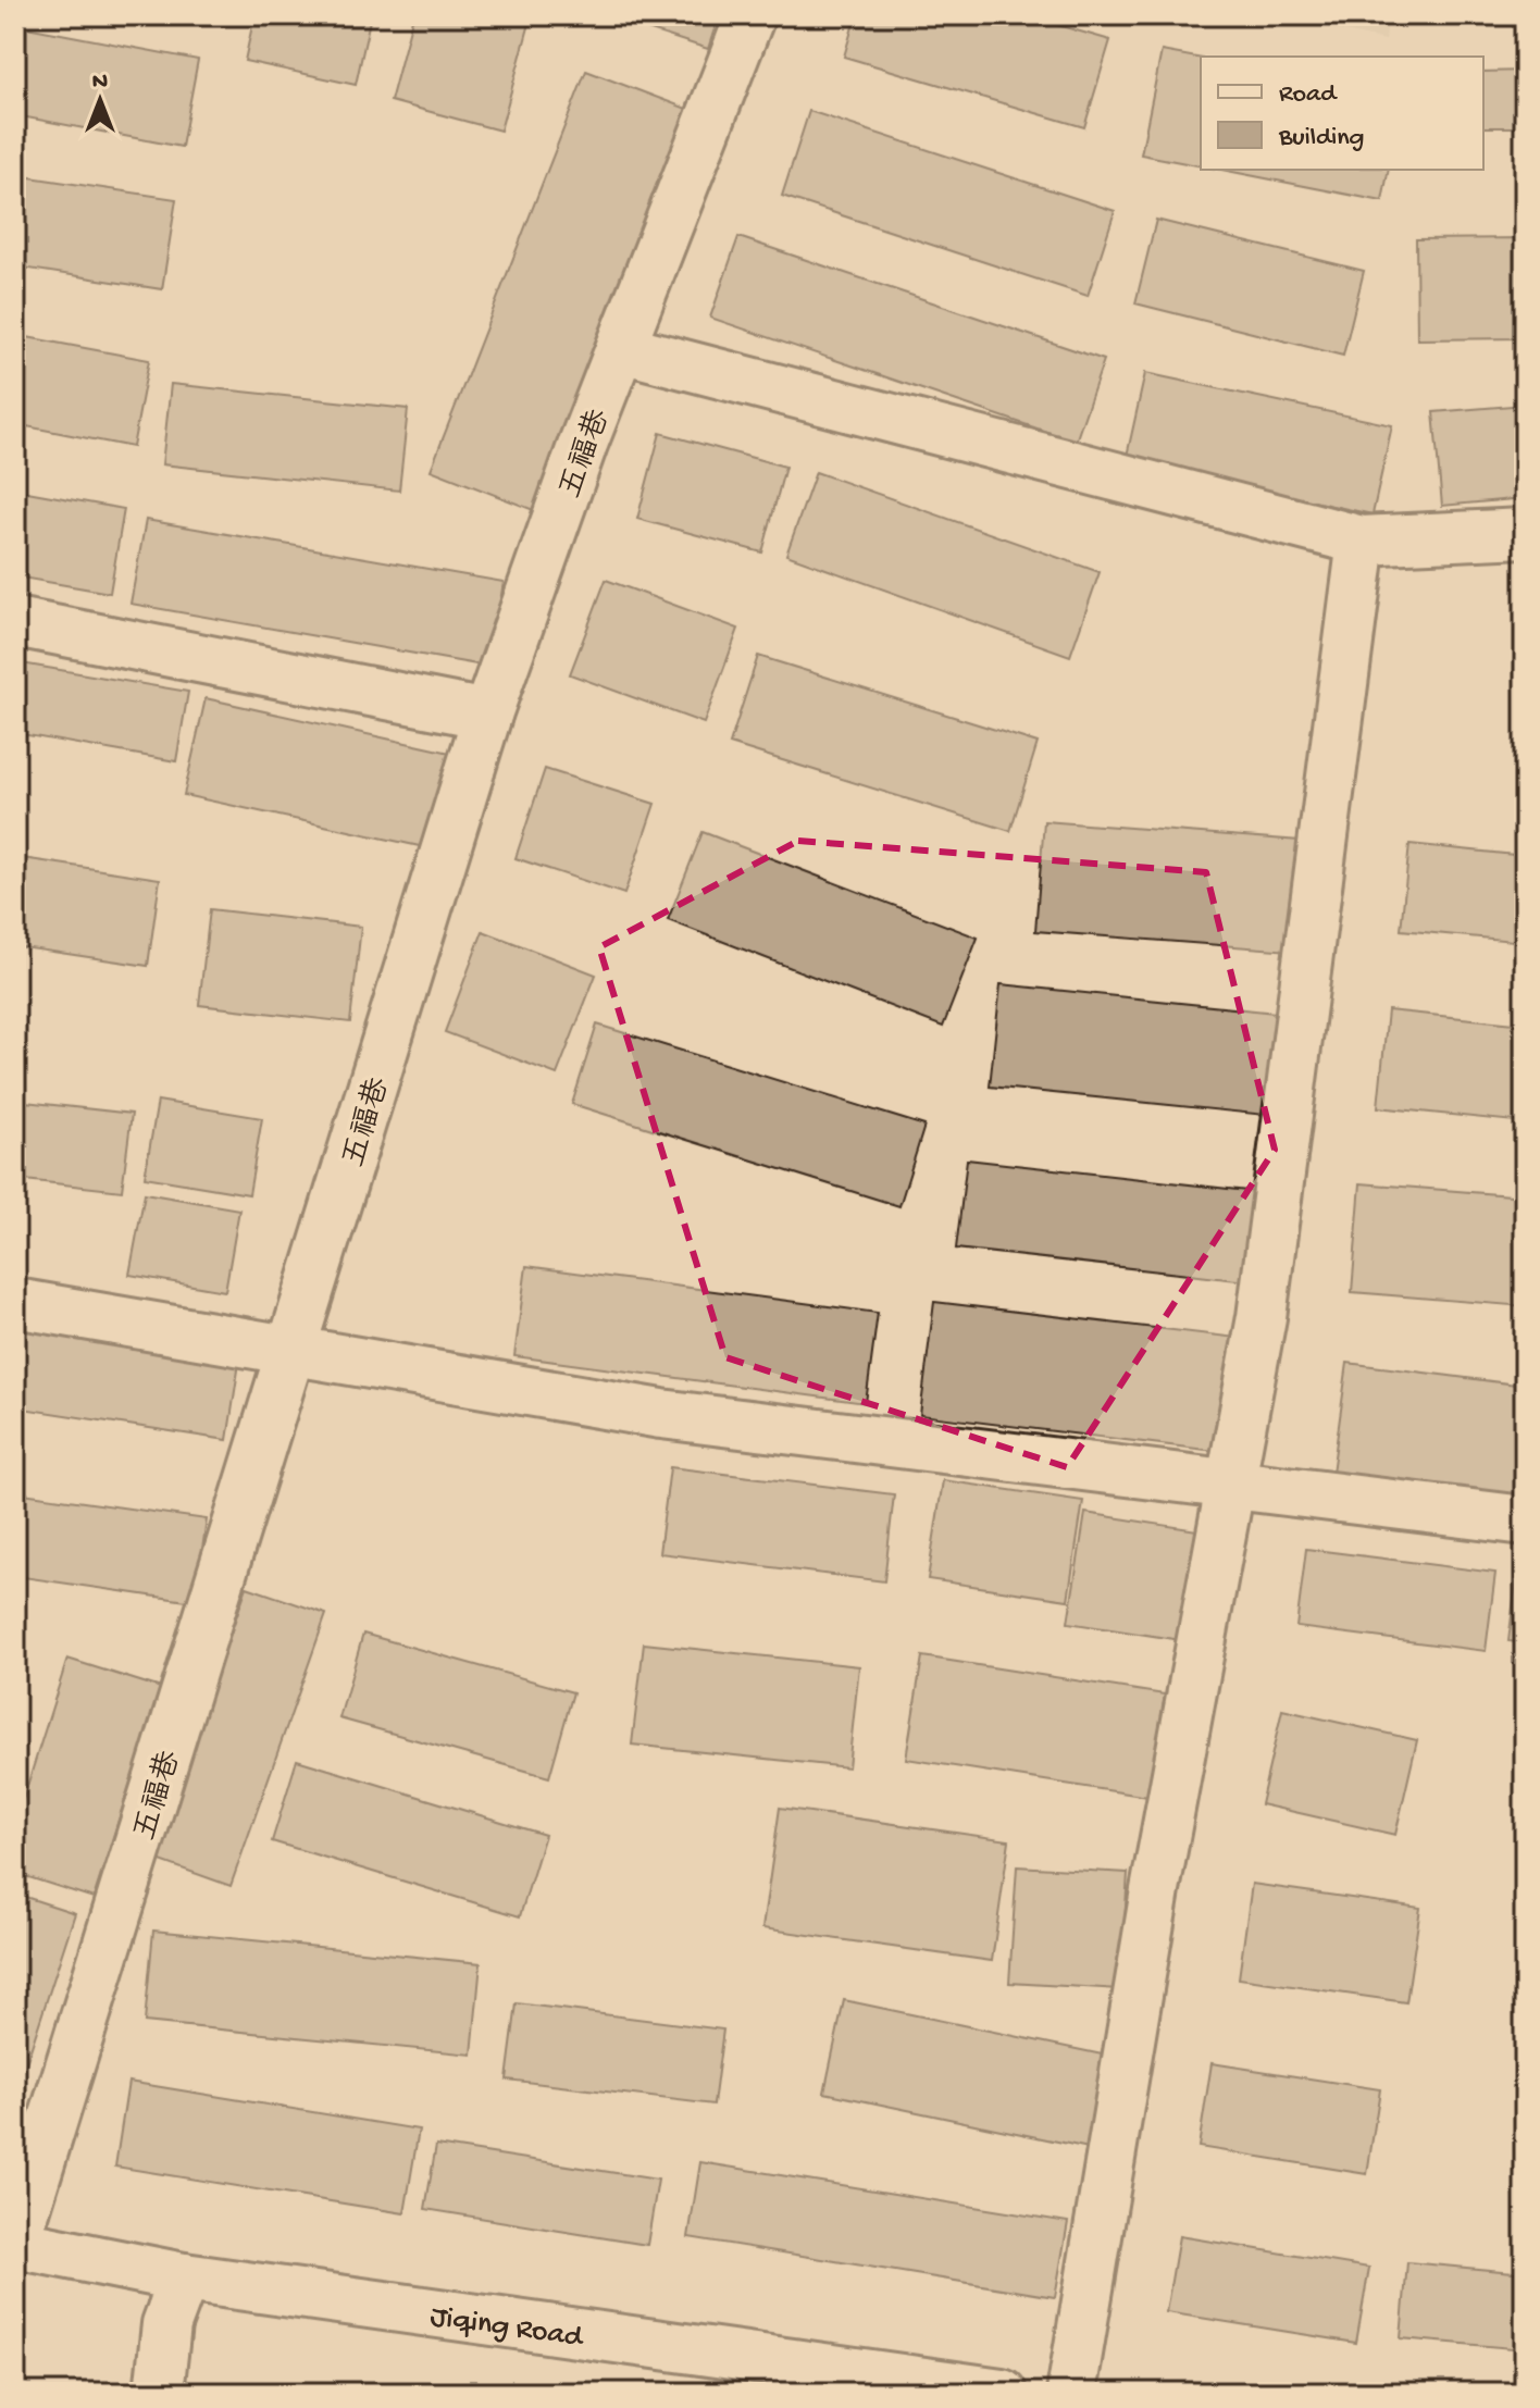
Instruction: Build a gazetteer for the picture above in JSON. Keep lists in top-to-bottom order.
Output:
{
  "streets": {
    "street": ["五福巷", "Jiqing Road"]
  },
  "crossings": [
    ["五福巷", "Jiqing Road"]
  ],
  "legend": ["Road", "Building"],
  "north": "top"
}
